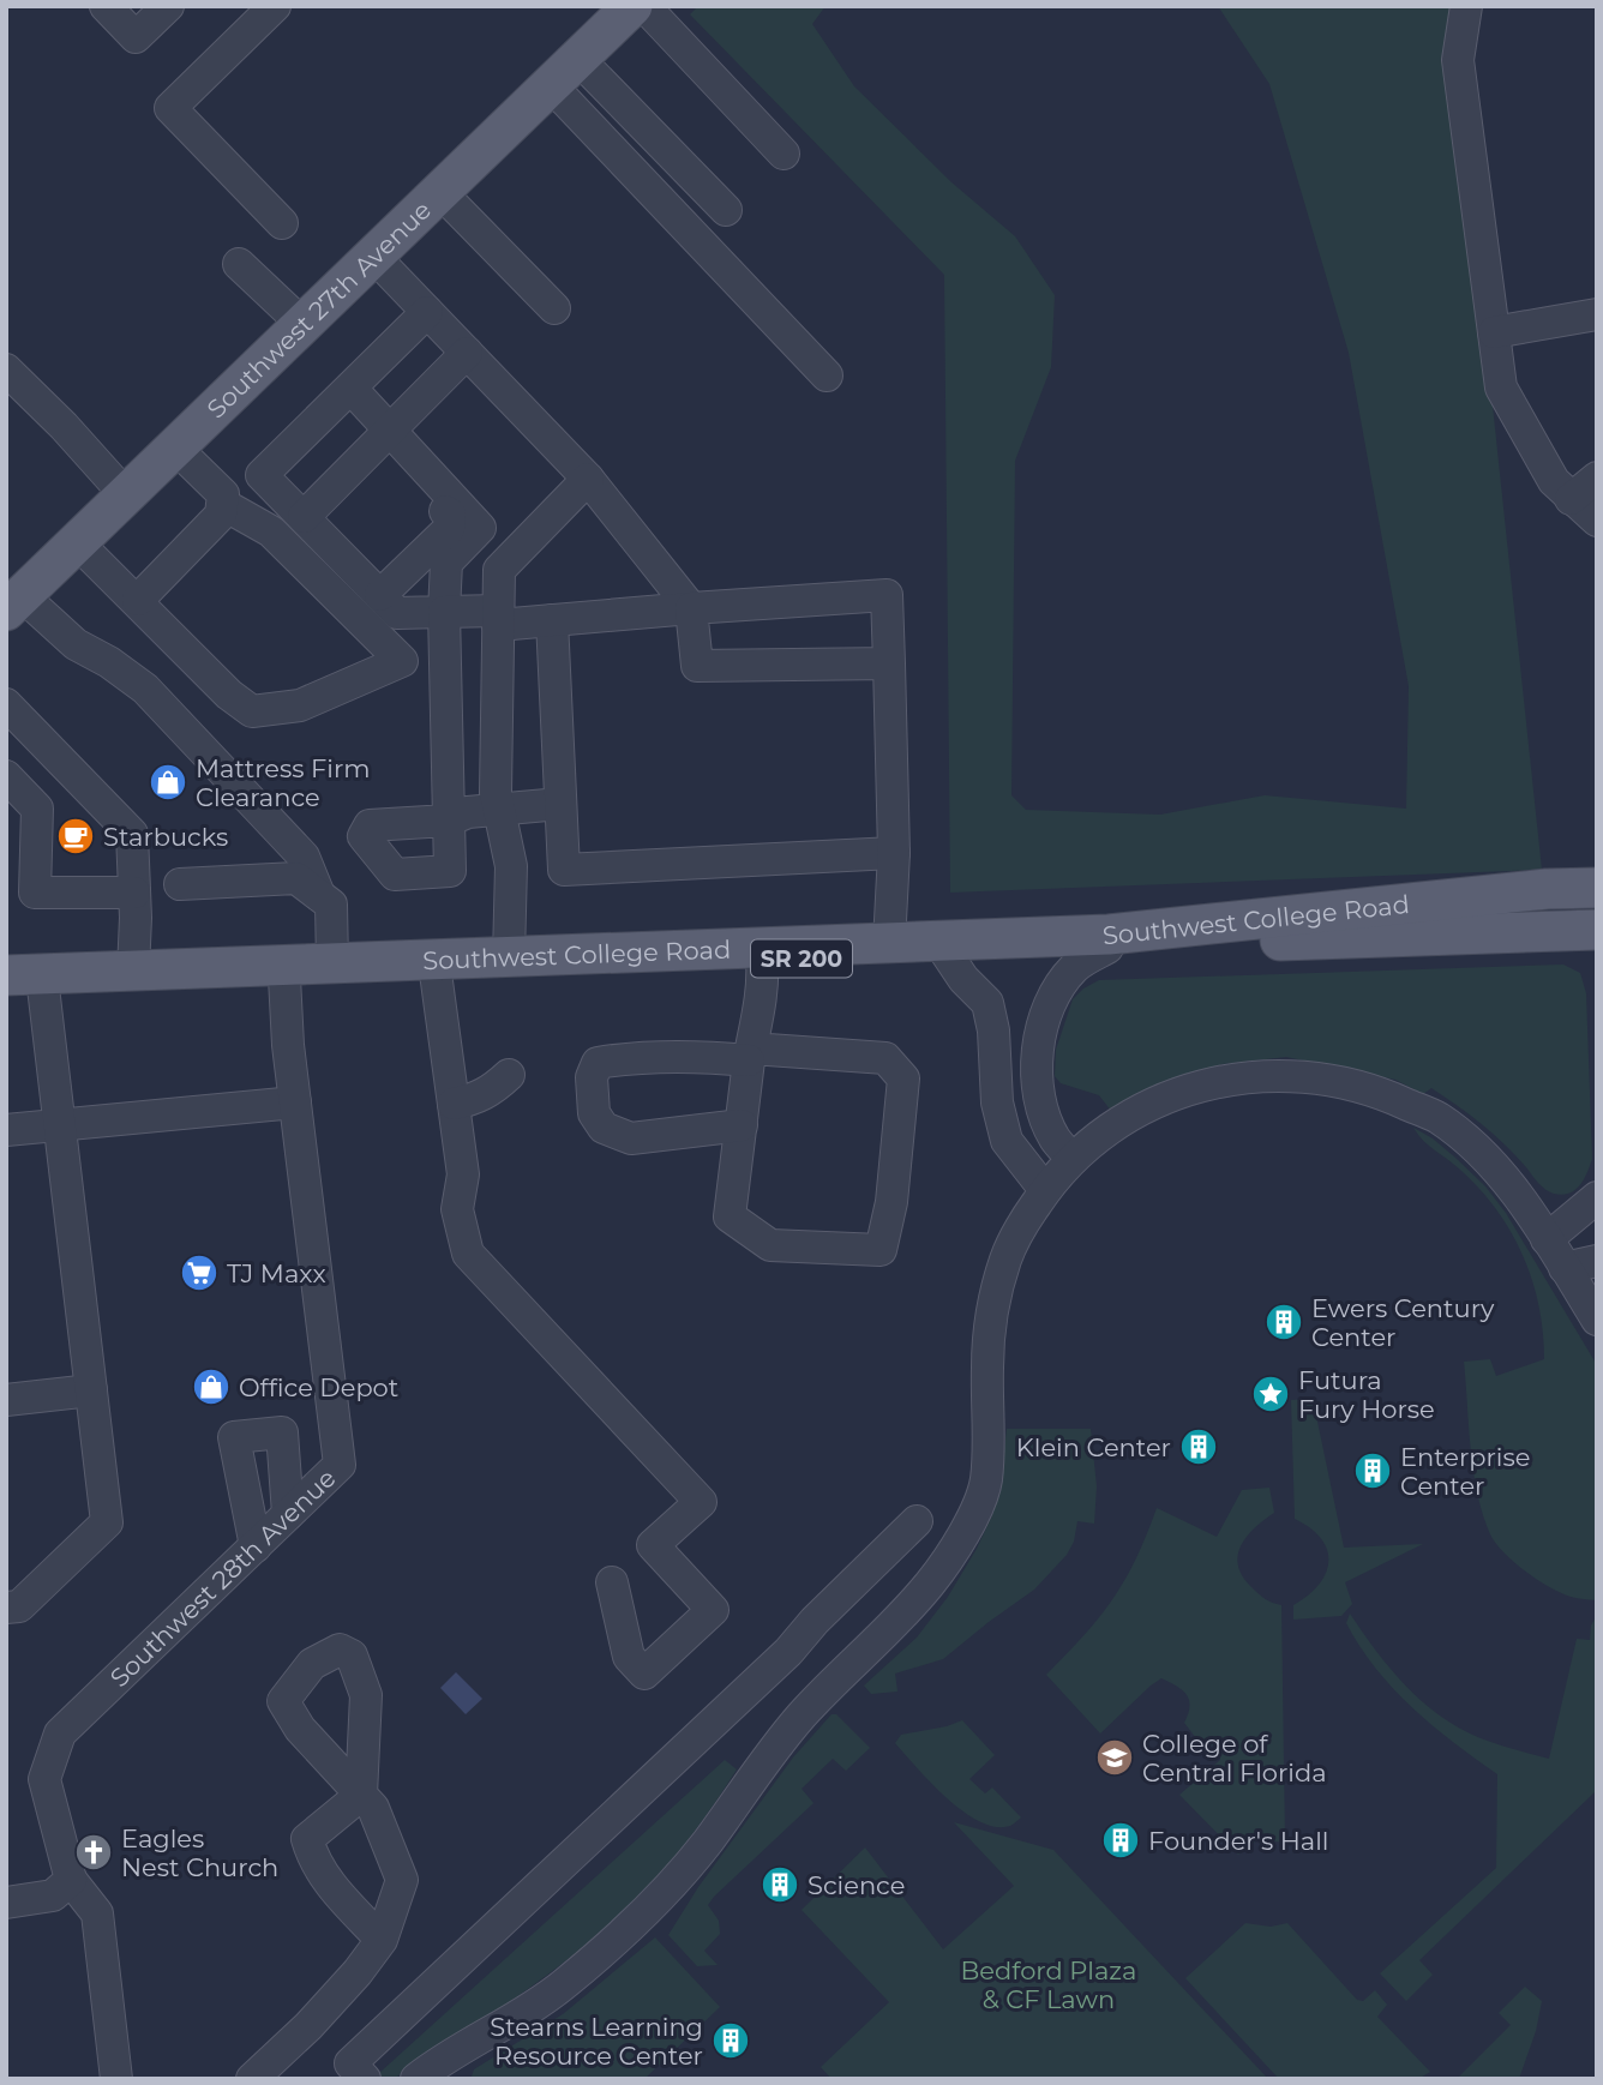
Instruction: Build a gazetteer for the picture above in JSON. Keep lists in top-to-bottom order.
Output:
{
  "streets": {
    "main road": ["Southwest 27th Avenue", "Southwest College Road", "SR 200"],
    "street": ["Southwest 28th Avenue"]
  },
  "crossings": [
    ["Southwest College Road", "Southwest 28th Avenue"]
  ],
  "parks": ["Bedford Plaza & CF Lawn"],
  "places": {
    "shop": ["Mattress Firm Clearance", "Office Depot"],
    "cafe": ["Starbucks"],
    "supermarket": ["TJ Maxx"],
    "building": [
      "Ewers Century Center",
      "Klein Center",
      "Enterprise Center",
      "Founder's Hall",
      "Science",
      "Stearns Learning Resource Center"
    ],
    "place": ["Futura Fury Horse"],
    "school or university": ["College of Central Florida"],
    "church": ["Eagles Nest Church"]
  }
}
